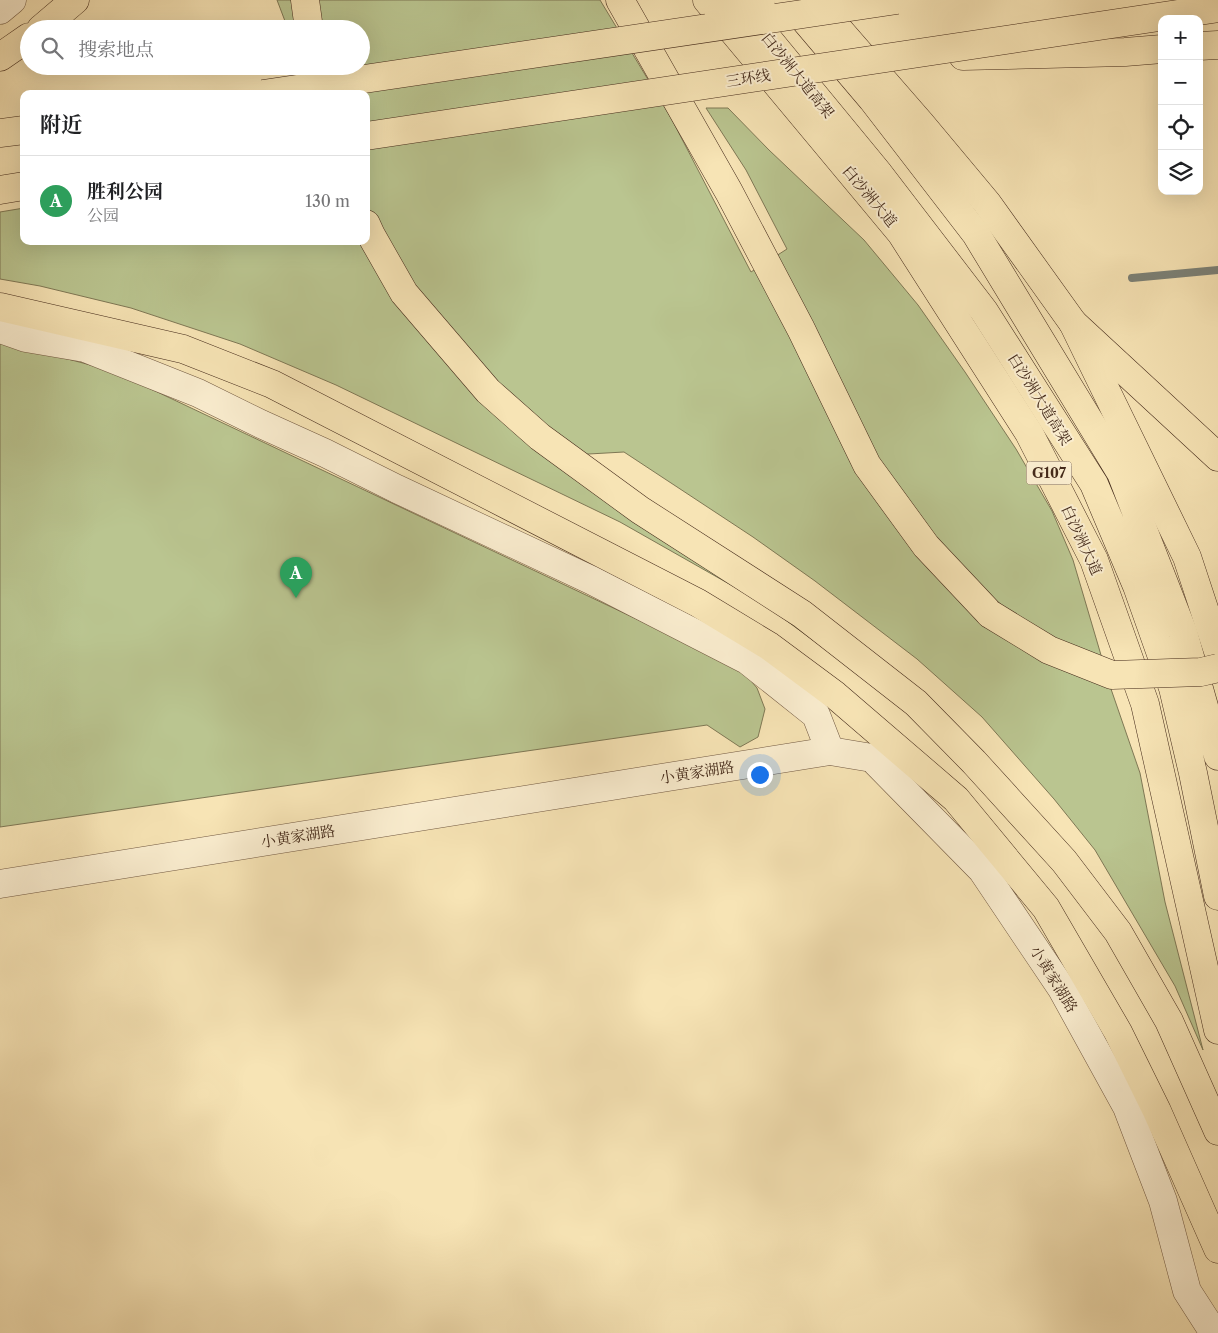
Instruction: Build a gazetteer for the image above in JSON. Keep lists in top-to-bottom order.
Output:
{
  "streets": {
    "main road": [
      "白沙洲大道高架",
      "三环线",
      "白沙洲大道",
      "G107"
    ],
    "street": ["小黄家湖路"]
  },
  "page": {
    "map_buttons": ["+", "−"],
    "search": "搜索地点",
    "heading": "附近",
    "list": [
      {
        "mark": "A",
        "name": "胜利公园",
        "note": "公园",
        "value": "130 m"
      }
    ],
    "pins": "A"
  }
}
